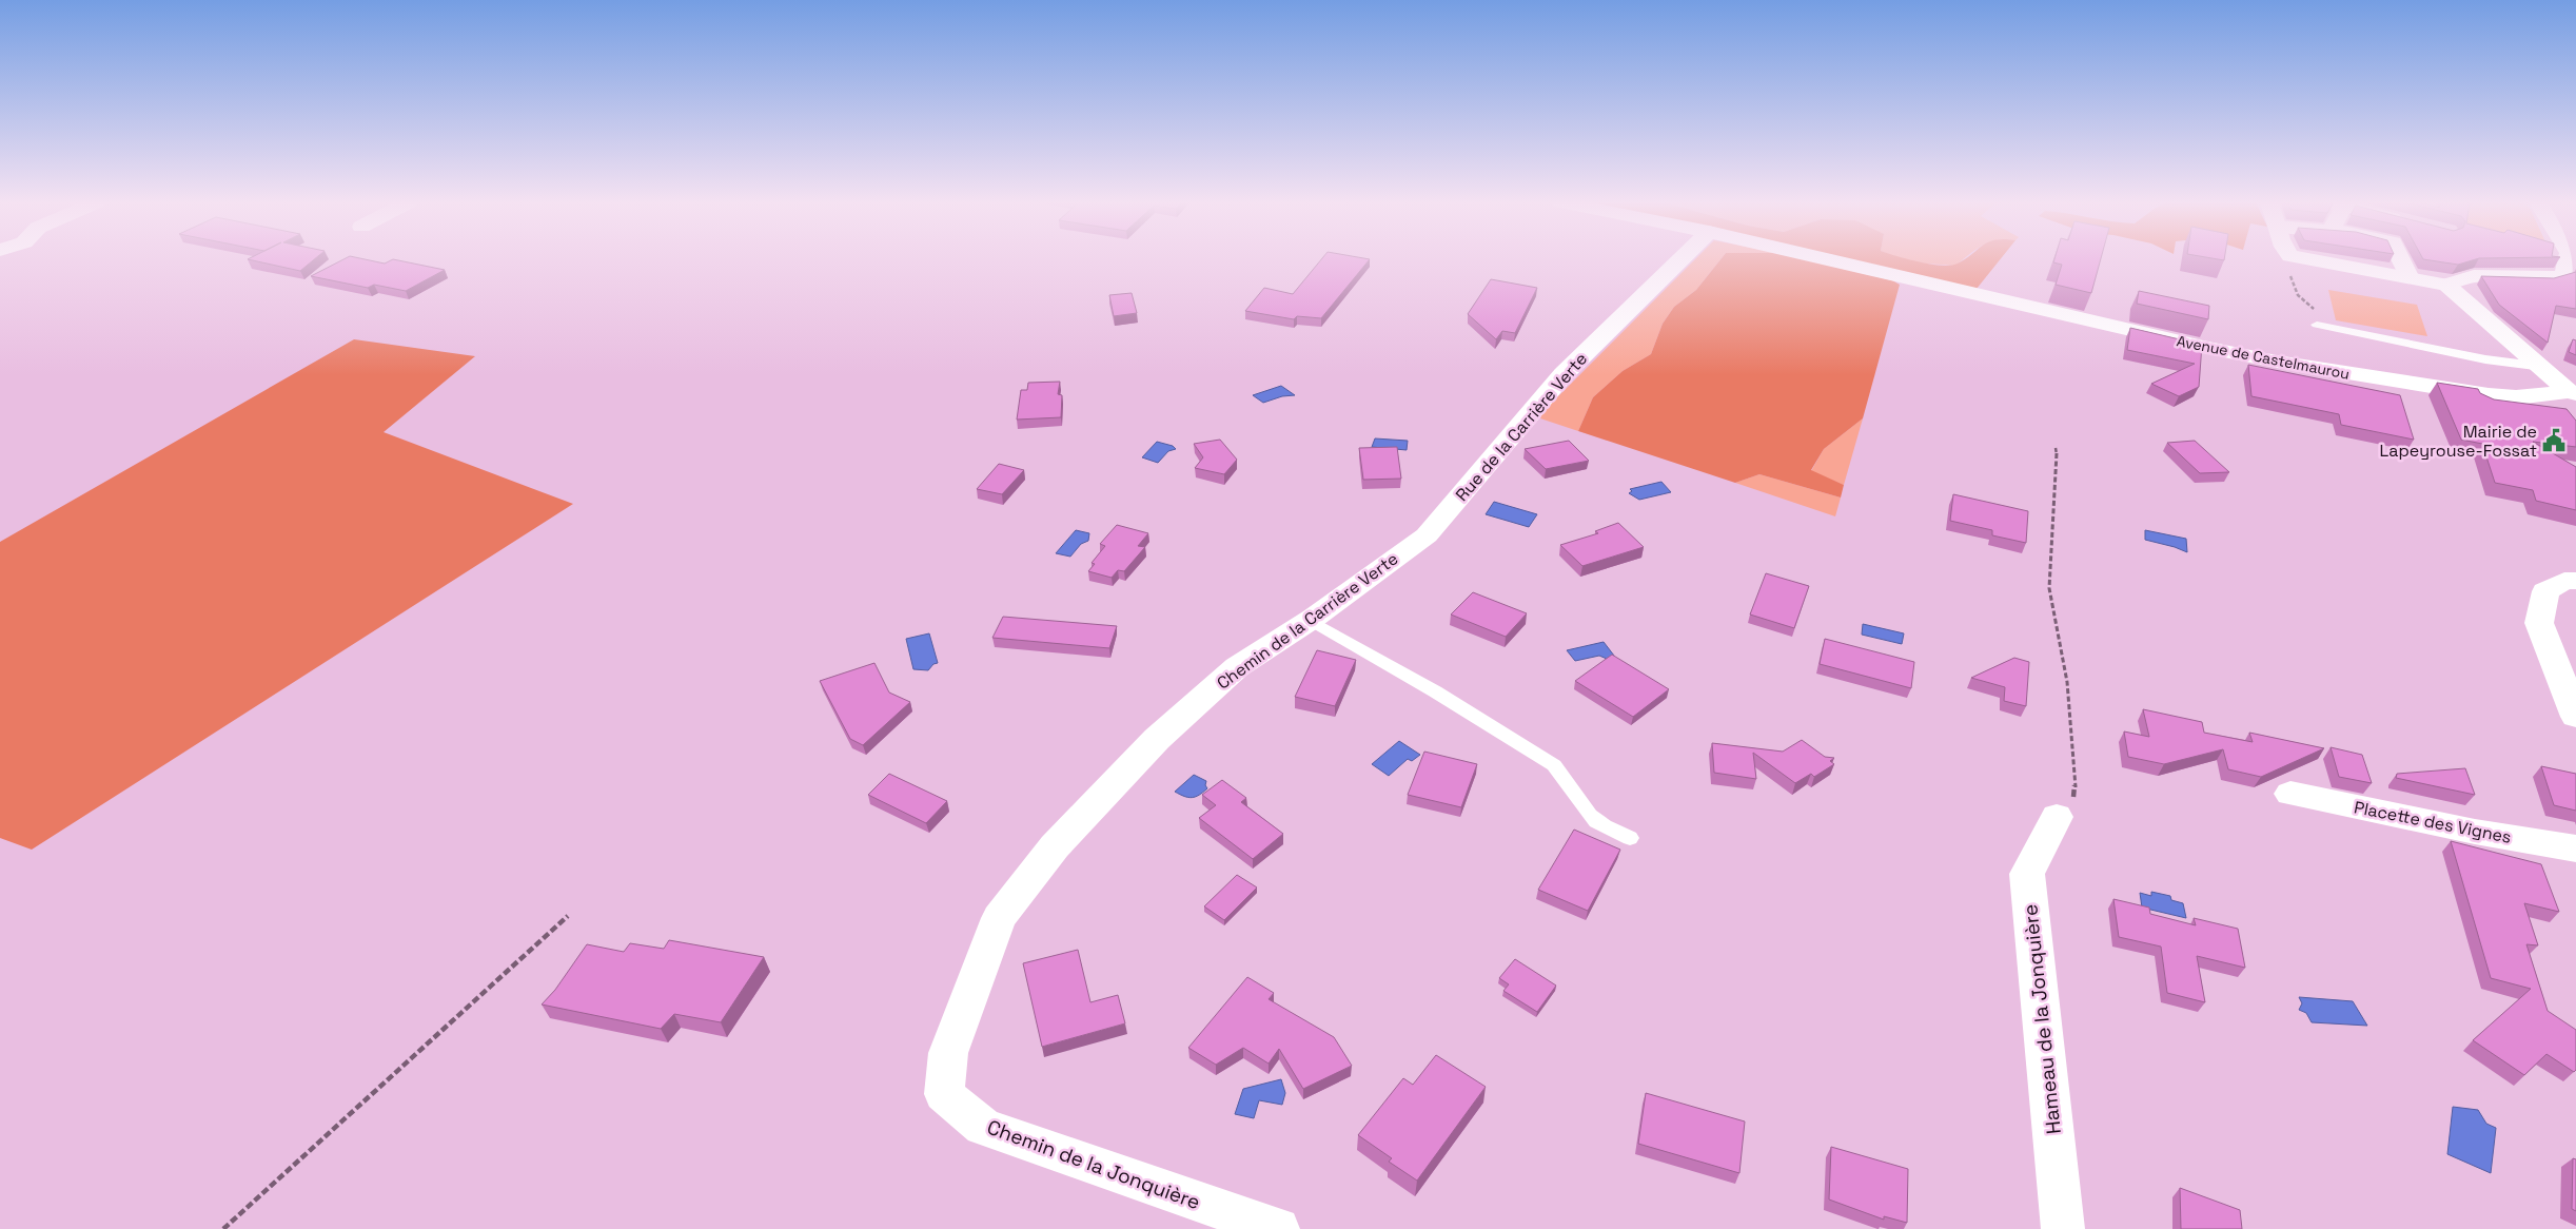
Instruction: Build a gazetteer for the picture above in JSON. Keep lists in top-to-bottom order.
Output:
{
  "streets": {
    "street": [
      "Avenue de Castelmaurou",
      "Rue de la Carrière Verte",
      "Chemin de la Carrière Verte",
      "Placette des Vignes",
      "Hameau de la Jonquière",
      "Chemin de la Jonquière"
    ]
  },
  "crossings": [
    ["Rue de la Carrière Verte", "Chemin de la Carrière Verte"],
    ["Chemin de la Carrière Verte", "Chemin de la Jonquière"]
  ],
  "places": {
    "public building": ["Mairie de Lapeyrouse-Fossat"]
  }
}
